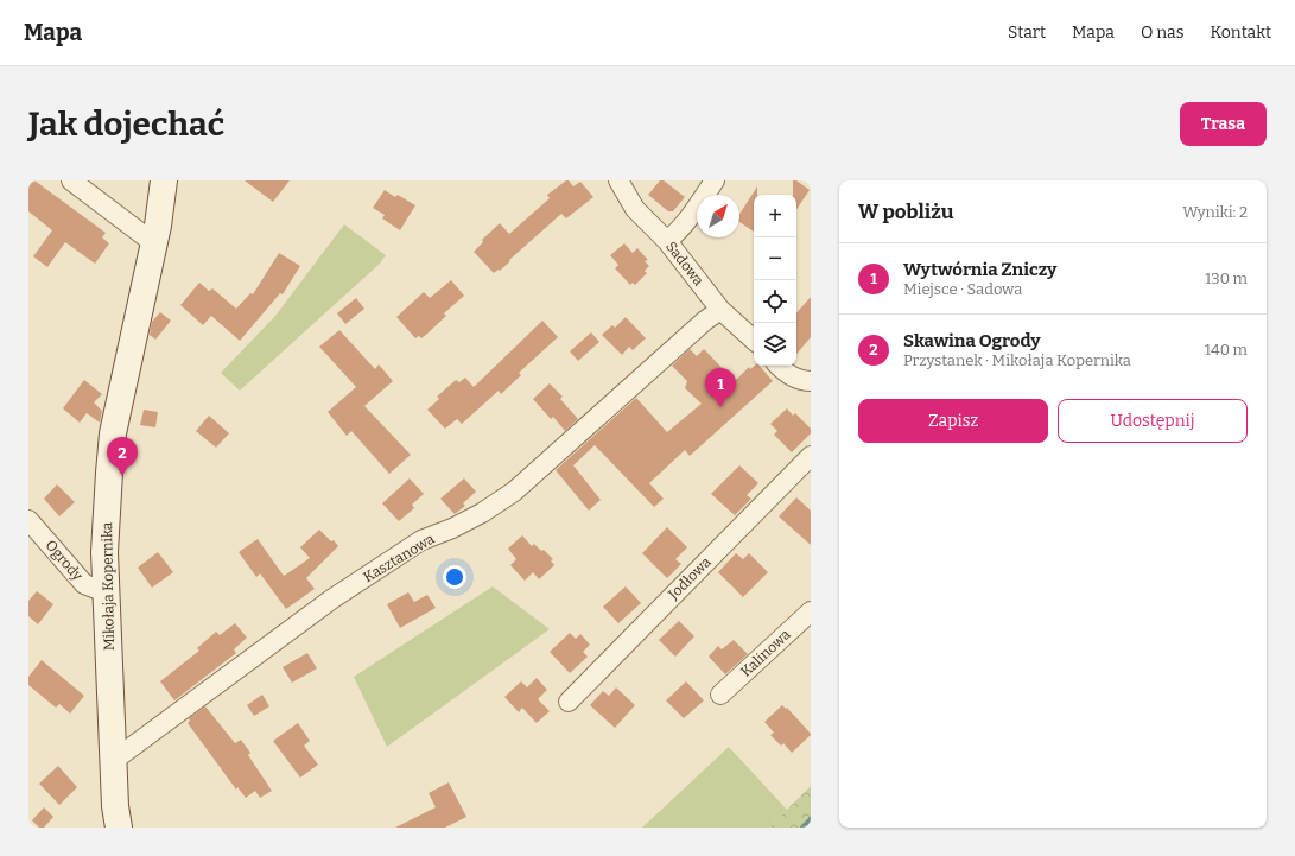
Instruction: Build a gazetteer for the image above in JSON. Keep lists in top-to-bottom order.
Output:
{
  "streets": {
    "street": [
      "Sadowa",
      "Kasztanowa",
      "Ogrody",
      "Jodłowa",
      "Mikołaja Kopernika",
      "Kalinowa"
    ]
  },
  "crossings": [
    ["Sadowa", "Kasztanowa"],
    ["Kasztanowa", "Mikołaja Kopernika"],
    ["Ogrody", "Mikołaja Kopernika"]
  ],
  "north": "top right",
  "page": {
    "header": "Mapa",
    "nav": [
      "Start",
      "Mapa",
      "O nas",
      "Kontakt"
    ],
    "buttons": [
      "Trasa",
      ["Zapisz", "Udostępnij"]
    ],
    "title": "Jak dojechać",
    "heading": ["W pobliżu", "Wyniki: 2"],
    "map_buttons": ["+", "−"],
    "list": [
      {
        "mark": "1",
        "name": "Wytwórnia Zniczy",
        "note": "Miejsce · Sadowa",
        "value": "130 m"
      },
      {
        "mark": "2",
        "name": "Skawina Ogrody",
        "note": "Przystanek · Mikołaja Kopernika",
        "value": "140 m"
      }
    ],
    "pins": ["1", "2"]
  }
}
